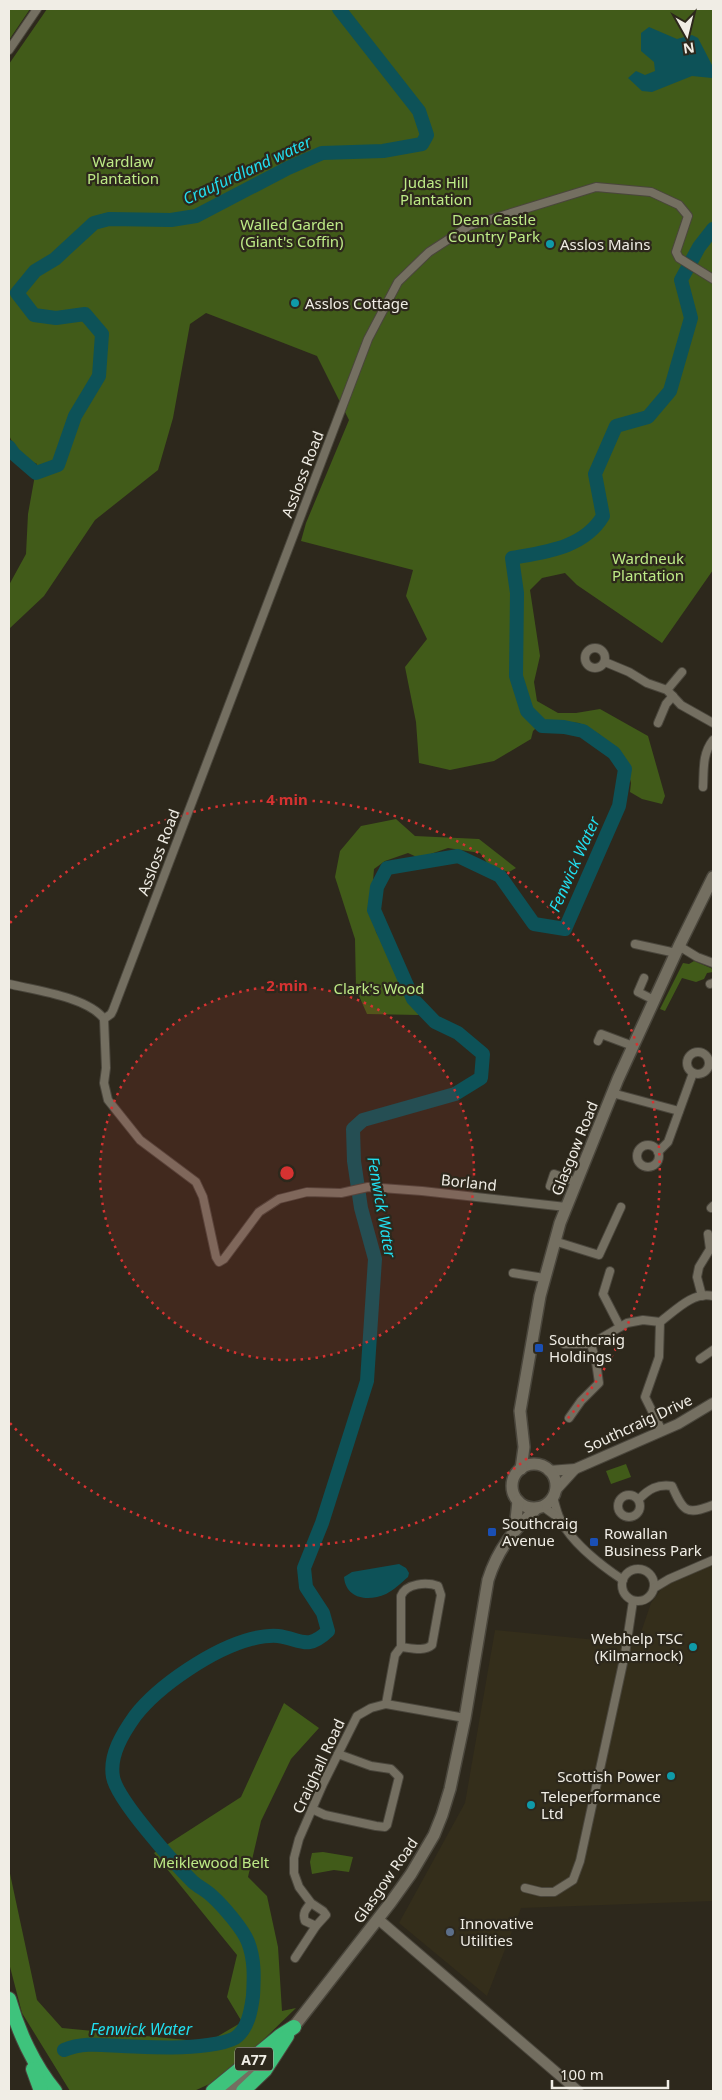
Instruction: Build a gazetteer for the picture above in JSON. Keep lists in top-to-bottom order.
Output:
{
  "streets": {
    "highway": ["A77"],
    "main road": ["Glasgow Road"],
    "street": [
      "Assloss Road",
      "Borland",
      "Southcraig Drive",
      "Craighall Road"
    ]
  },
  "crossings": [
    ["Assloss Road", "Borland"],
    ["Glasgow Road", "Borland"],
    ["Glasgow Road", "Southcraig Drive"],
    ["Glasgow Road", "A77"]
  ],
  "water": ["Craufurdland water", "Fenwick Water"],
  "parks": [
    "Wardlaw Plantation",
    "Judas Hill Plantation",
    "Dean Castle Country Park",
    "Walled Garden (Giant's Coffin)",
    "Wardneuk Plantation",
    "Clark's Wood",
    "Meiklewood Belt"
  ],
  "places": {
    "other": [
      "Asslos Mains",
      "Asslos Cottage",
      "Webhelp TSC (Kilmarnock)",
      "Scottish Power",
      "Teleperformance Ltd",
      "Innovative Utilities"
    ],
    "transit": ["Southcraig Holdings", "Southcraig Avenue", "Rowallan Business Park"]
  },
  "scale_bar": "100 m",
  "north": "bottom",
  "rings": ["4 min", "2 min"]
}
